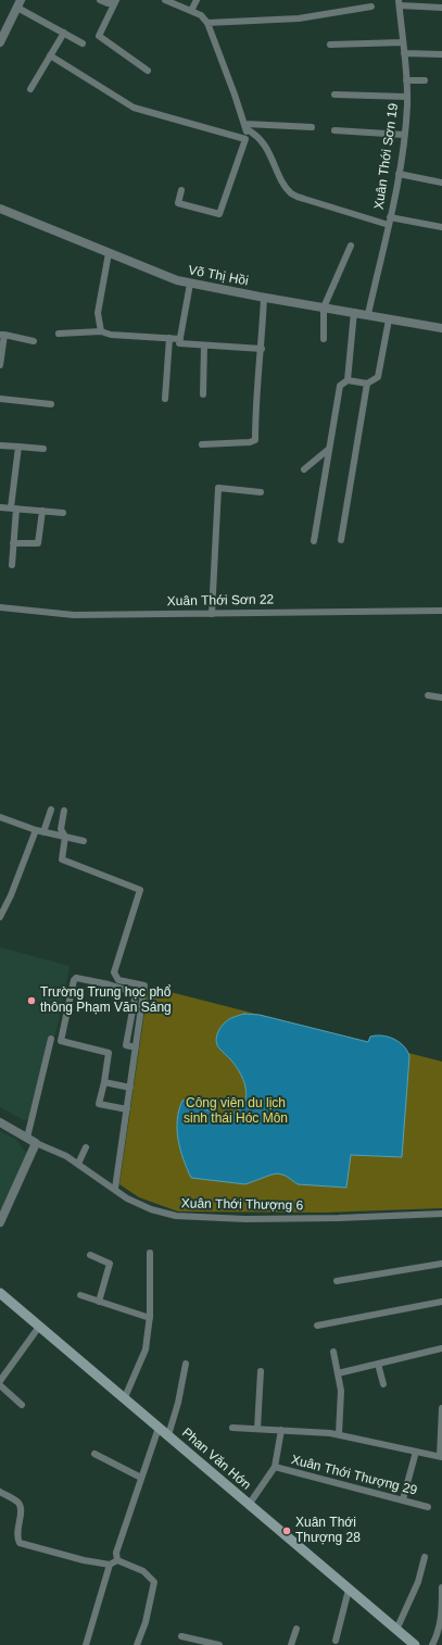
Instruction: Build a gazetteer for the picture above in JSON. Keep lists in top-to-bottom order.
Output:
{
  "streets": {
    "main road": ["Phan Văn Hớn"],
    "street": [
      "Xuân Thới Sơn 19",
      "Võ Thị Hồi",
      "Xuân Thới Sơn 22",
      "Xuân Thới Thượng 6",
      "Xuân Thới Thượng 29"
    ]
  },
  "crossings": [
    ["Xuân Thới Sơn 19", "Võ Thị Hồi"]
  ],
  "parks": ["Công viên du lịch sinh thái Hóc Môn"],
  "places": ["Trường Trung học phổ thông Phạm Văn Sáng", "Xuân Thới Thượng 28"]
}
